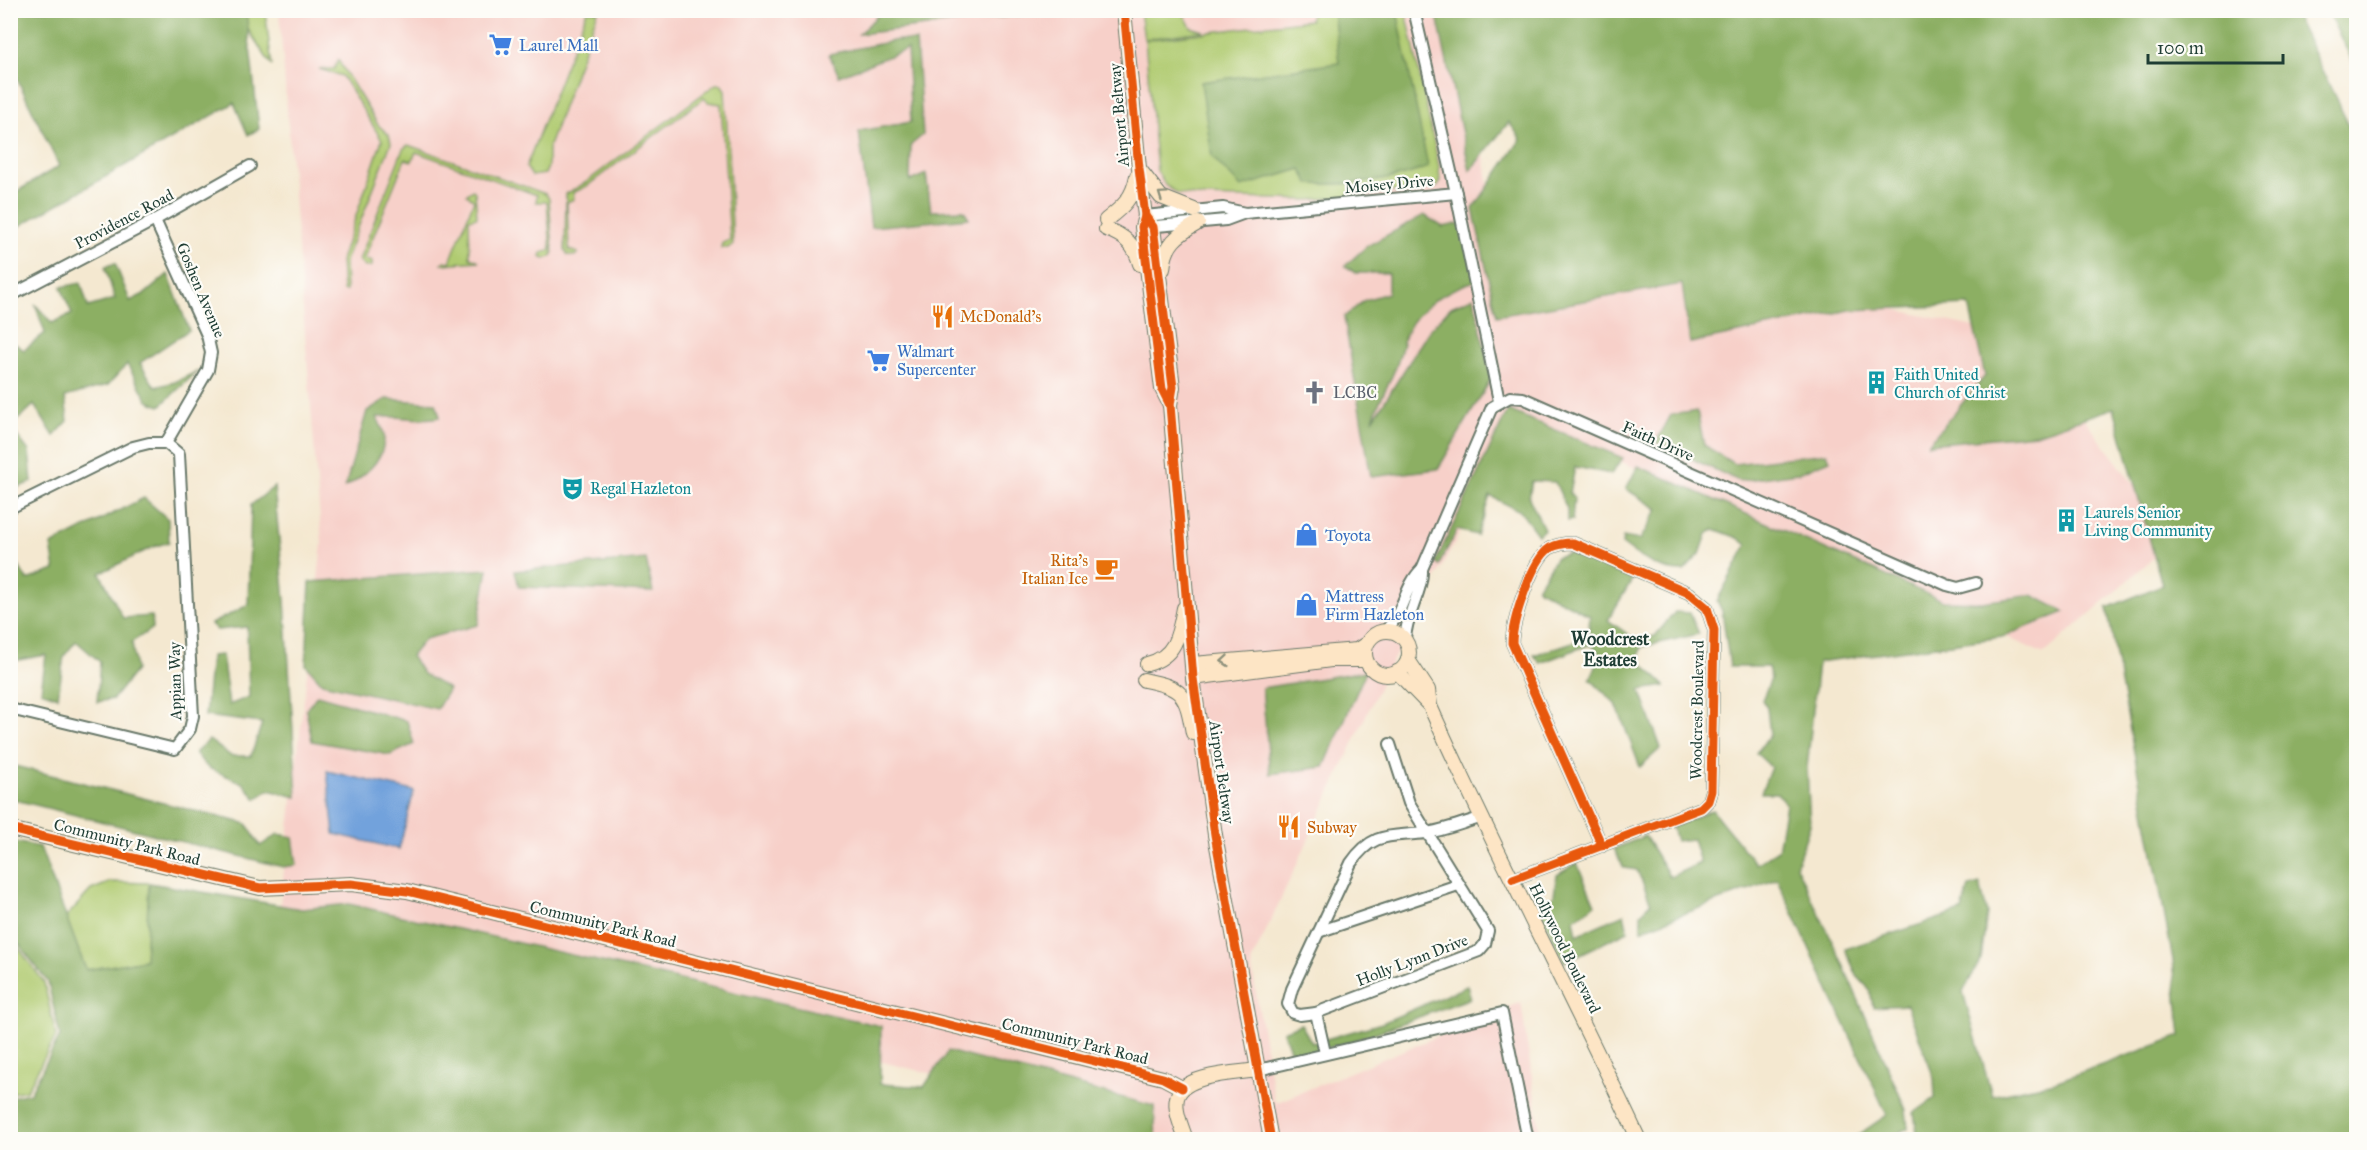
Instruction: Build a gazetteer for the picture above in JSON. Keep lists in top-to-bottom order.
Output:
{
  "streets": {
    "street": [
      "Airport Beltway",
      "Moisey Drive",
      "Providence Road",
      "Goshen Avenue",
      "Faith Drive",
      "Appian Way",
      "Woodcrest Boulevard",
      "Community Park Road",
      "Hollywood Boulevard",
      "Holly Lynn Drive"
    ]
  },
  "crossings": [
    ["Airport Beltway", "Moisey Drive"],
    ["Providence Road", "Goshen Avenue"],
    ["Goshen Avenue", "Appian Way"],
    ["Woodcrest Boulevard", "Hollywood Boulevard"]
  ],
  "districts": ["Woodcrest Estates"],
  "places": {
    "supermarket": ["Laurel Mall", "Walmart Supercenter"],
    "restaurant": ["McDonald's", "Subway"],
    "building": ["Faith United Church of Christ", "Laurels Senior Living Community"],
    "church": ["LCBC"],
    "theatre": ["Regal Hazleton"],
    "shop": ["Toyota", "Mattress Firm Hazleton"],
    "cafe": ["Rita's Italian Ice"]
  },
  "scale_bar": "100 m"
}
